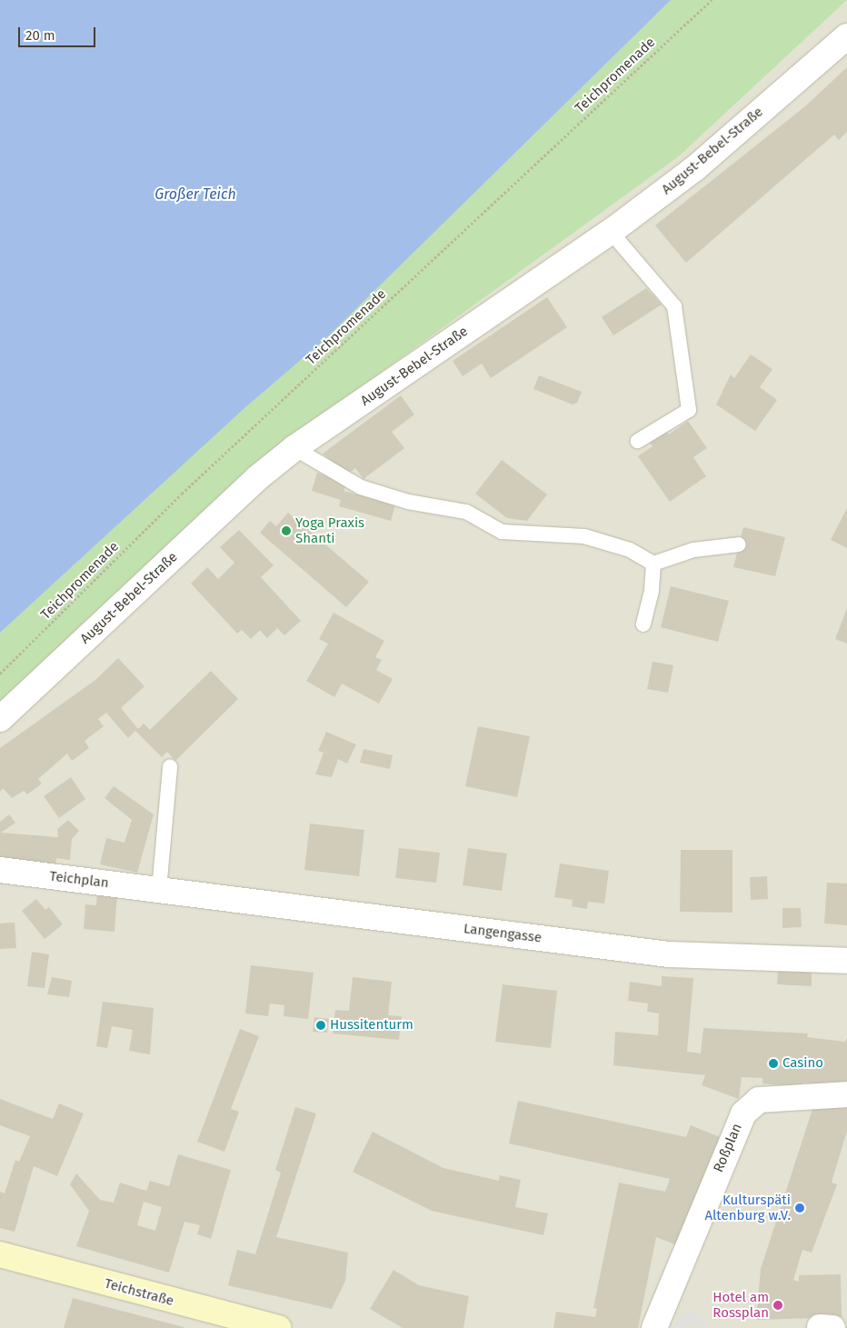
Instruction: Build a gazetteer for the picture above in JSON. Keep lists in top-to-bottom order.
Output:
{
  "streets": {
    "street": [
      "August-Bebel-Straße",
      "Teichplan",
      "Langengasse",
      "Roßplan",
      "Teichstraße"
    ],
    "path": ["Teichpromenade"]
  },
  "crossings": [
    ["Teichplan", "Langengasse"]
  ],
  "water": ["Großer Teich"],
  "places": [
    "Yoga Praxis Shanti",
    "Hussitenturm",
    "Casino",
    "Kulturspäti Altenburg w.V.",
    "Hotel am Rossplan"
  ],
  "scale_bar": "20 m"
}
